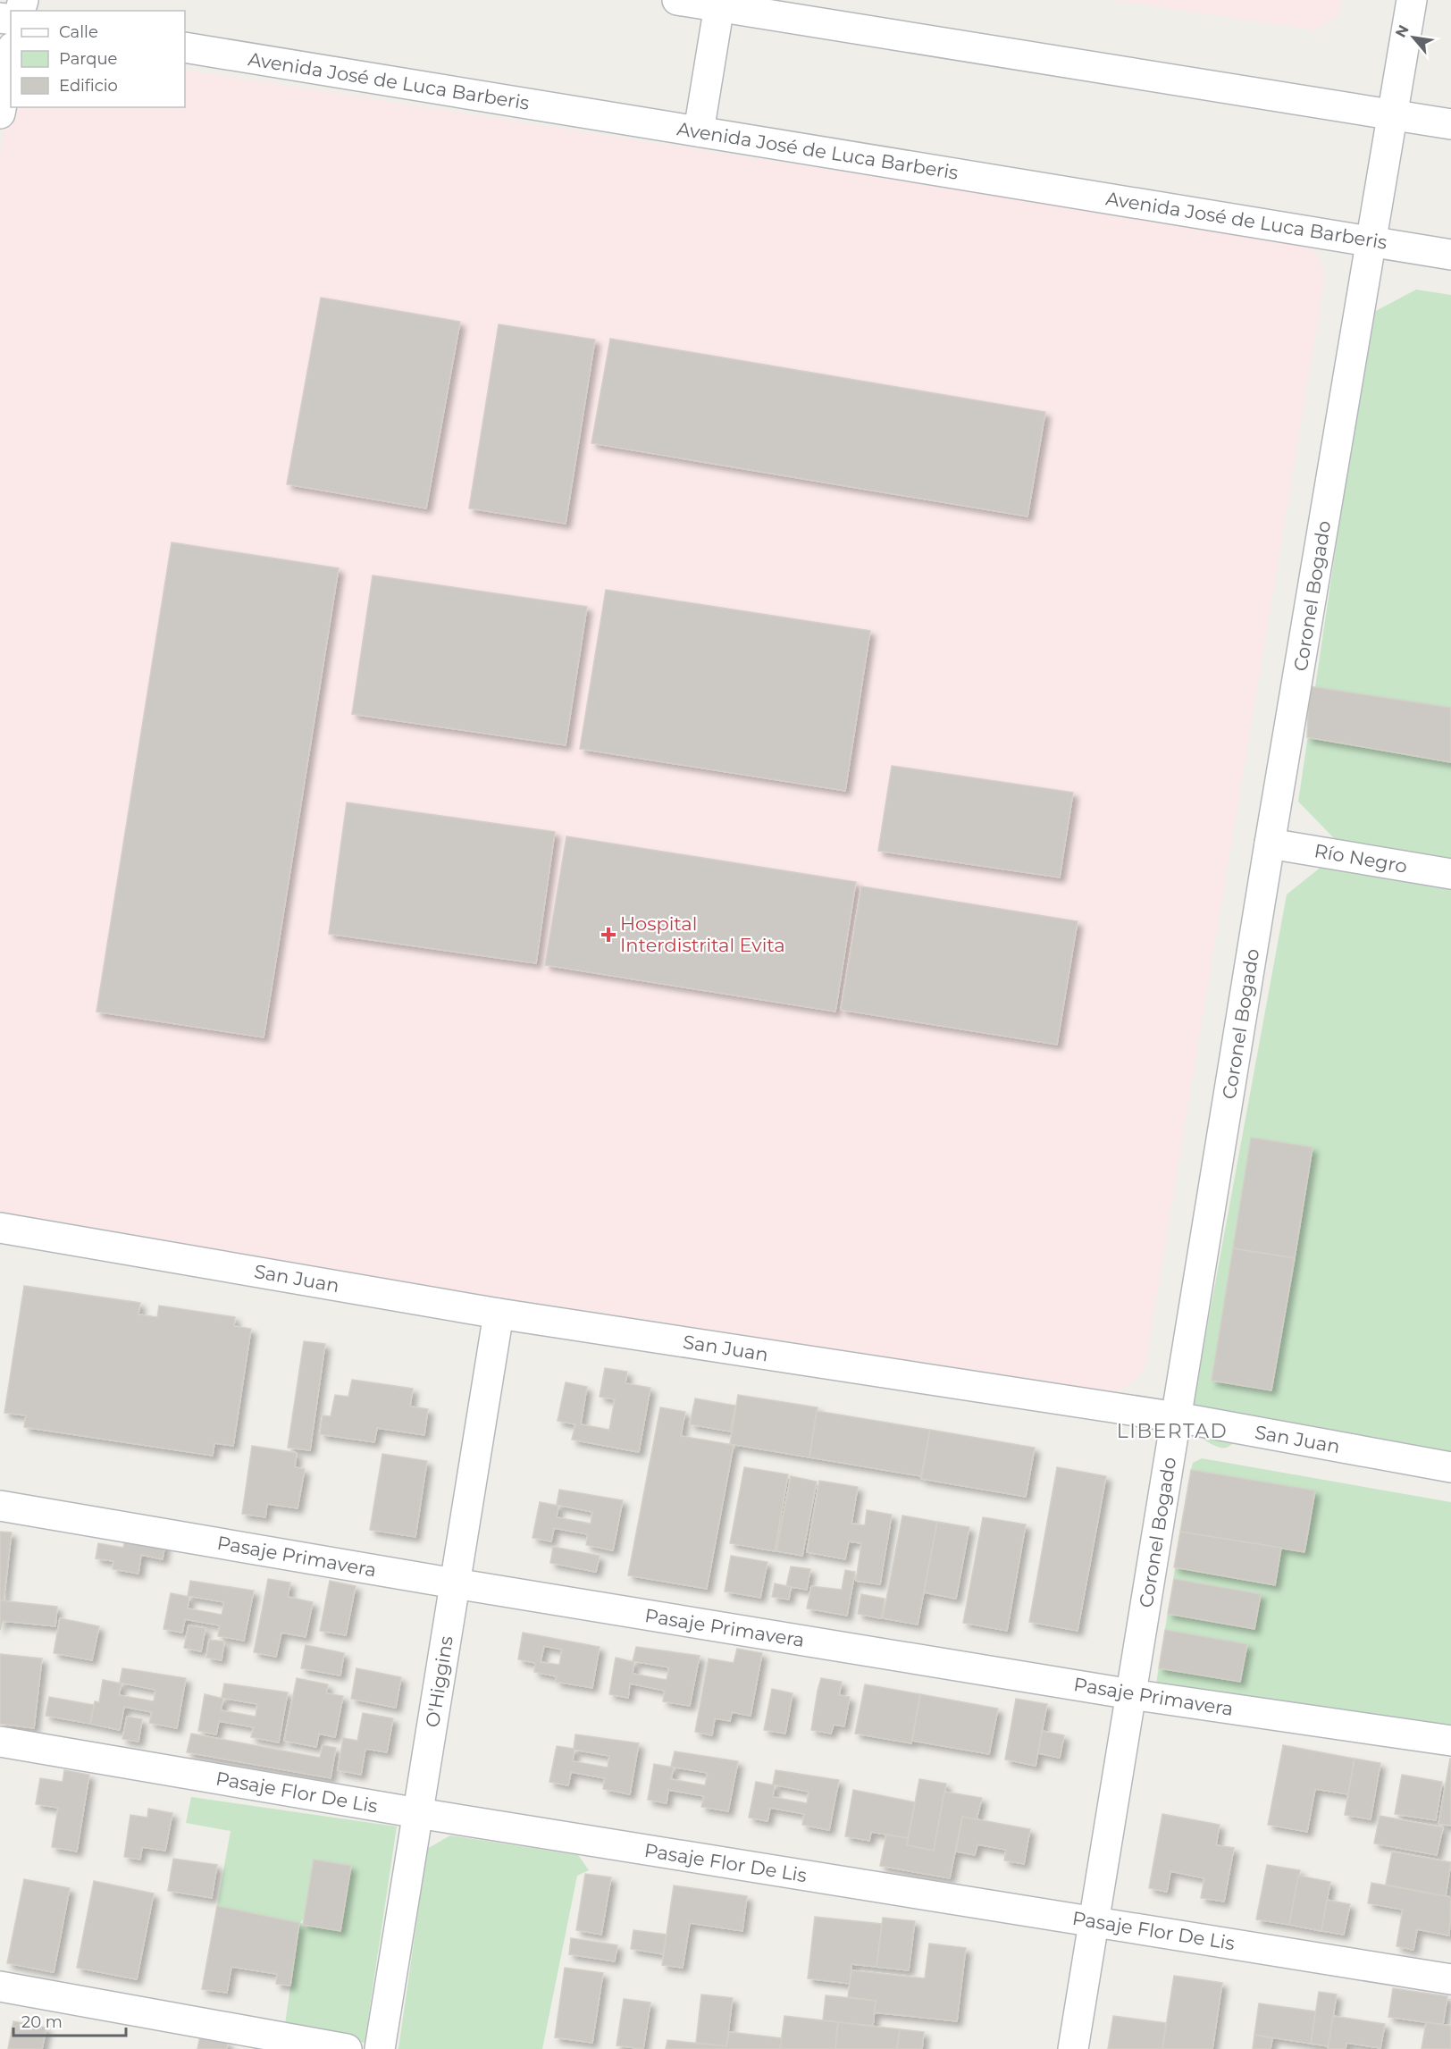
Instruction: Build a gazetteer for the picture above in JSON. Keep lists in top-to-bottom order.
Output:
{
  "streets": {
    "street": [
      "Avenida José de Luca Barberis",
      "Coronel Bogado",
      "Río Negro",
      "San Juan",
      "Pasaje Primavera",
      "O'Higgins",
      "Pasaje Flor De Lis"
    ]
  },
  "crossings": [
    ["Avenida José de Luca Barberis", "Coronel Bogado"],
    ["Coronel Bogado", "Río Negro"],
    ["Coronel Bogado", "San Juan"],
    ["Coronel Bogado", "Pasaje Primavera"],
    ["Coronel Bogado", "Pasaje Flor De Lis"],
    ["San Juan", "O'Higgins"],
    ["Pasaje Primavera", "O'Higgins"],
    ["O'Higgins", "Pasaje Flor De Lis"]
  ],
  "districts": ["LIBERTAD"],
  "places": {
    "health": ["Hospital Interdistrital Evita"]
  },
  "legend": ["Calle", "Parque", "Edificio"],
  "scale_bar": "20 m",
  "north": "top left"
}
